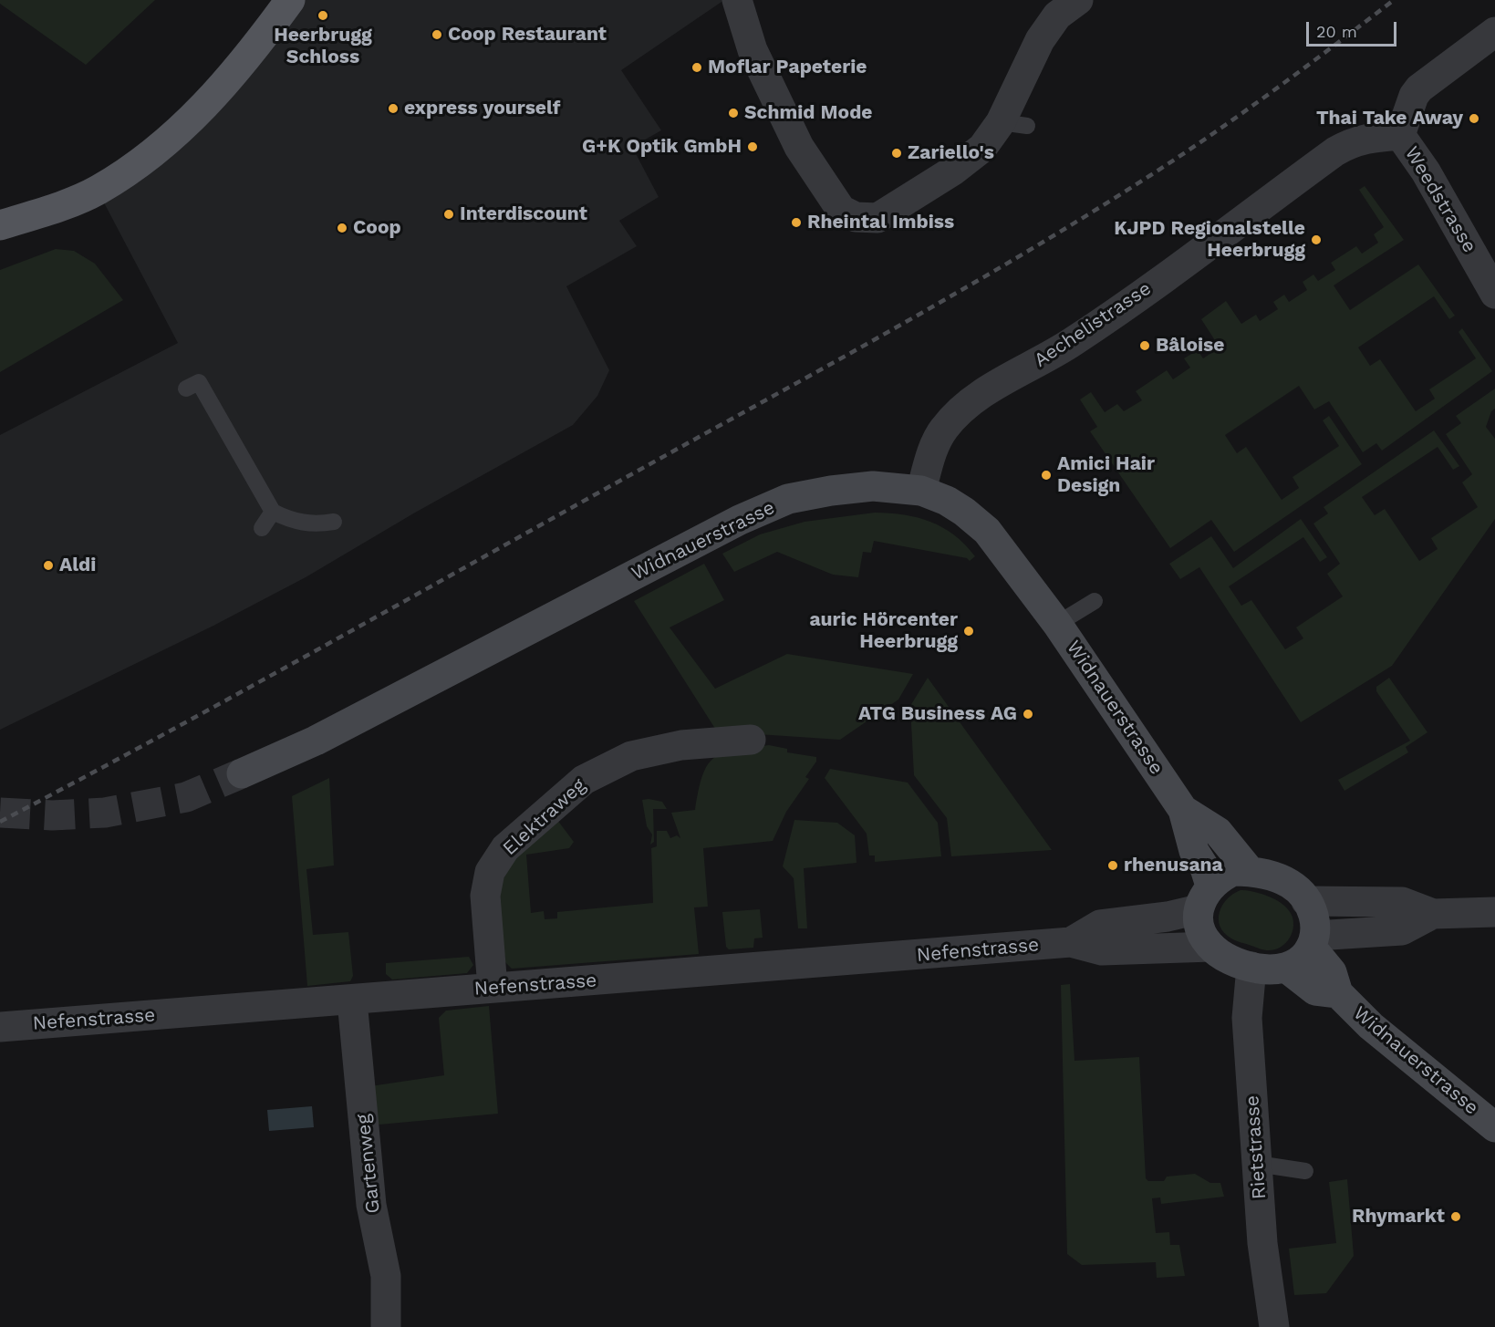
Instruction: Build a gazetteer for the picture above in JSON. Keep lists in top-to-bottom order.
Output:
{
  "streets": {
    "main road": ["Widnauerstrasse"],
    "street": [
      "Weedstrasse",
      "Aechelistrasse",
      "Elektraweg",
      "Nefenstrasse",
      "Rietstrasse",
      "Gartenweg"
    ]
  },
  "crossings": [
    ["Weedstrasse", "Aechelistrasse"],
    ["Aechelistrasse", "Widnauerstrasse"],
    ["Widnauerstrasse", "Nefenstrasse"],
    ["Widnauerstrasse", "Rietstrasse"],
    ["Elektraweg", "Nefenstrasse"],
    ["Nefenstrasse", "Rietstrasse"],
    ["Nefenstrasse", "Gartenweg"]
  ],
  "places": [
    "Heerbrugg Schloss",
    "Coop Restaurant",
    "Moflar Papeterie",
    "express yourself",
    "Schmid Mode",
    "Thai Take Away",
    "G+K Optik GmbH",
    "Zariello's",
    "Interdiscount",
    "Rheintal Imbiss",
    "Coop",
    "KJPD Regionalstelle Heerbrugg",
    "Bâloise",
    "Amici Hair Design",
    "Aldi",
    "auric Hörcenter Heerbrugg",
    "ATG Business AG",
    "rhenusana",
    "Rhymarkt"
  ],
  "scale_bar": "20 m"
}
